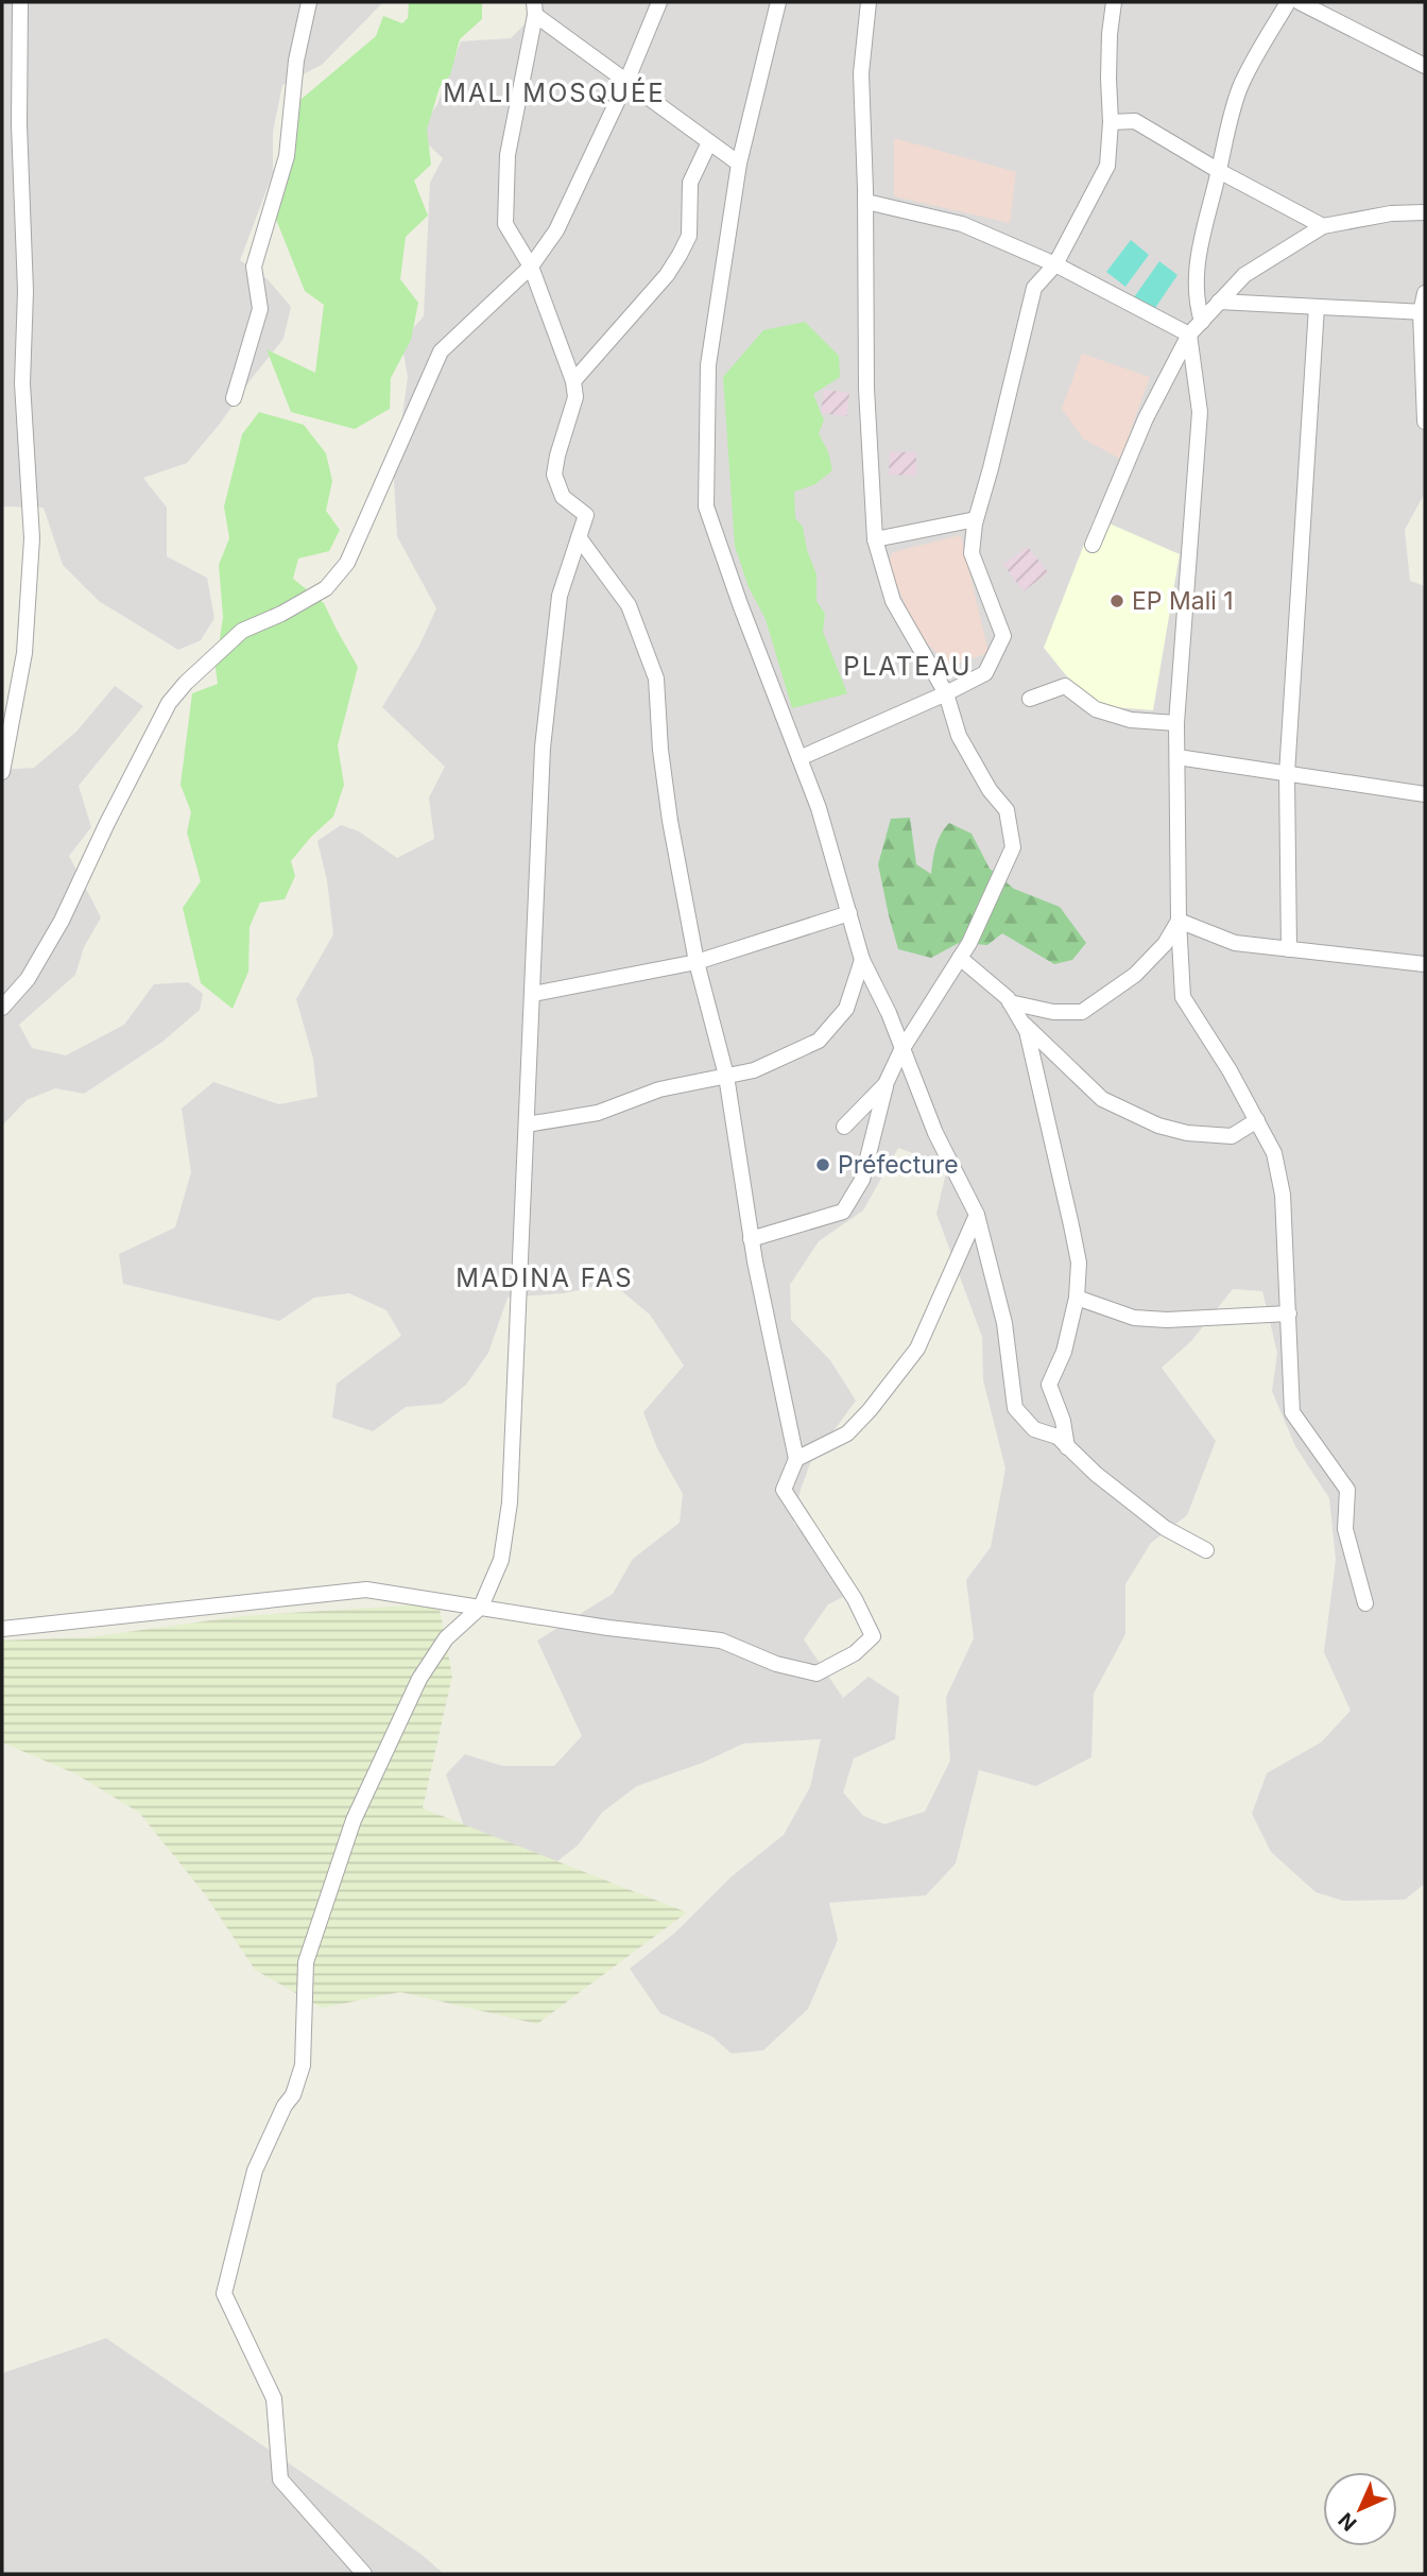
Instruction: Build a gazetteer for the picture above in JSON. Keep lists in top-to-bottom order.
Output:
{
  "districts": ["MALI MOSQUÉE", "PLATEAU", "MADINA FAS"],
  "places": ["EP Mali 1", "Préfecture"],
  "north": "bottom left"
}
